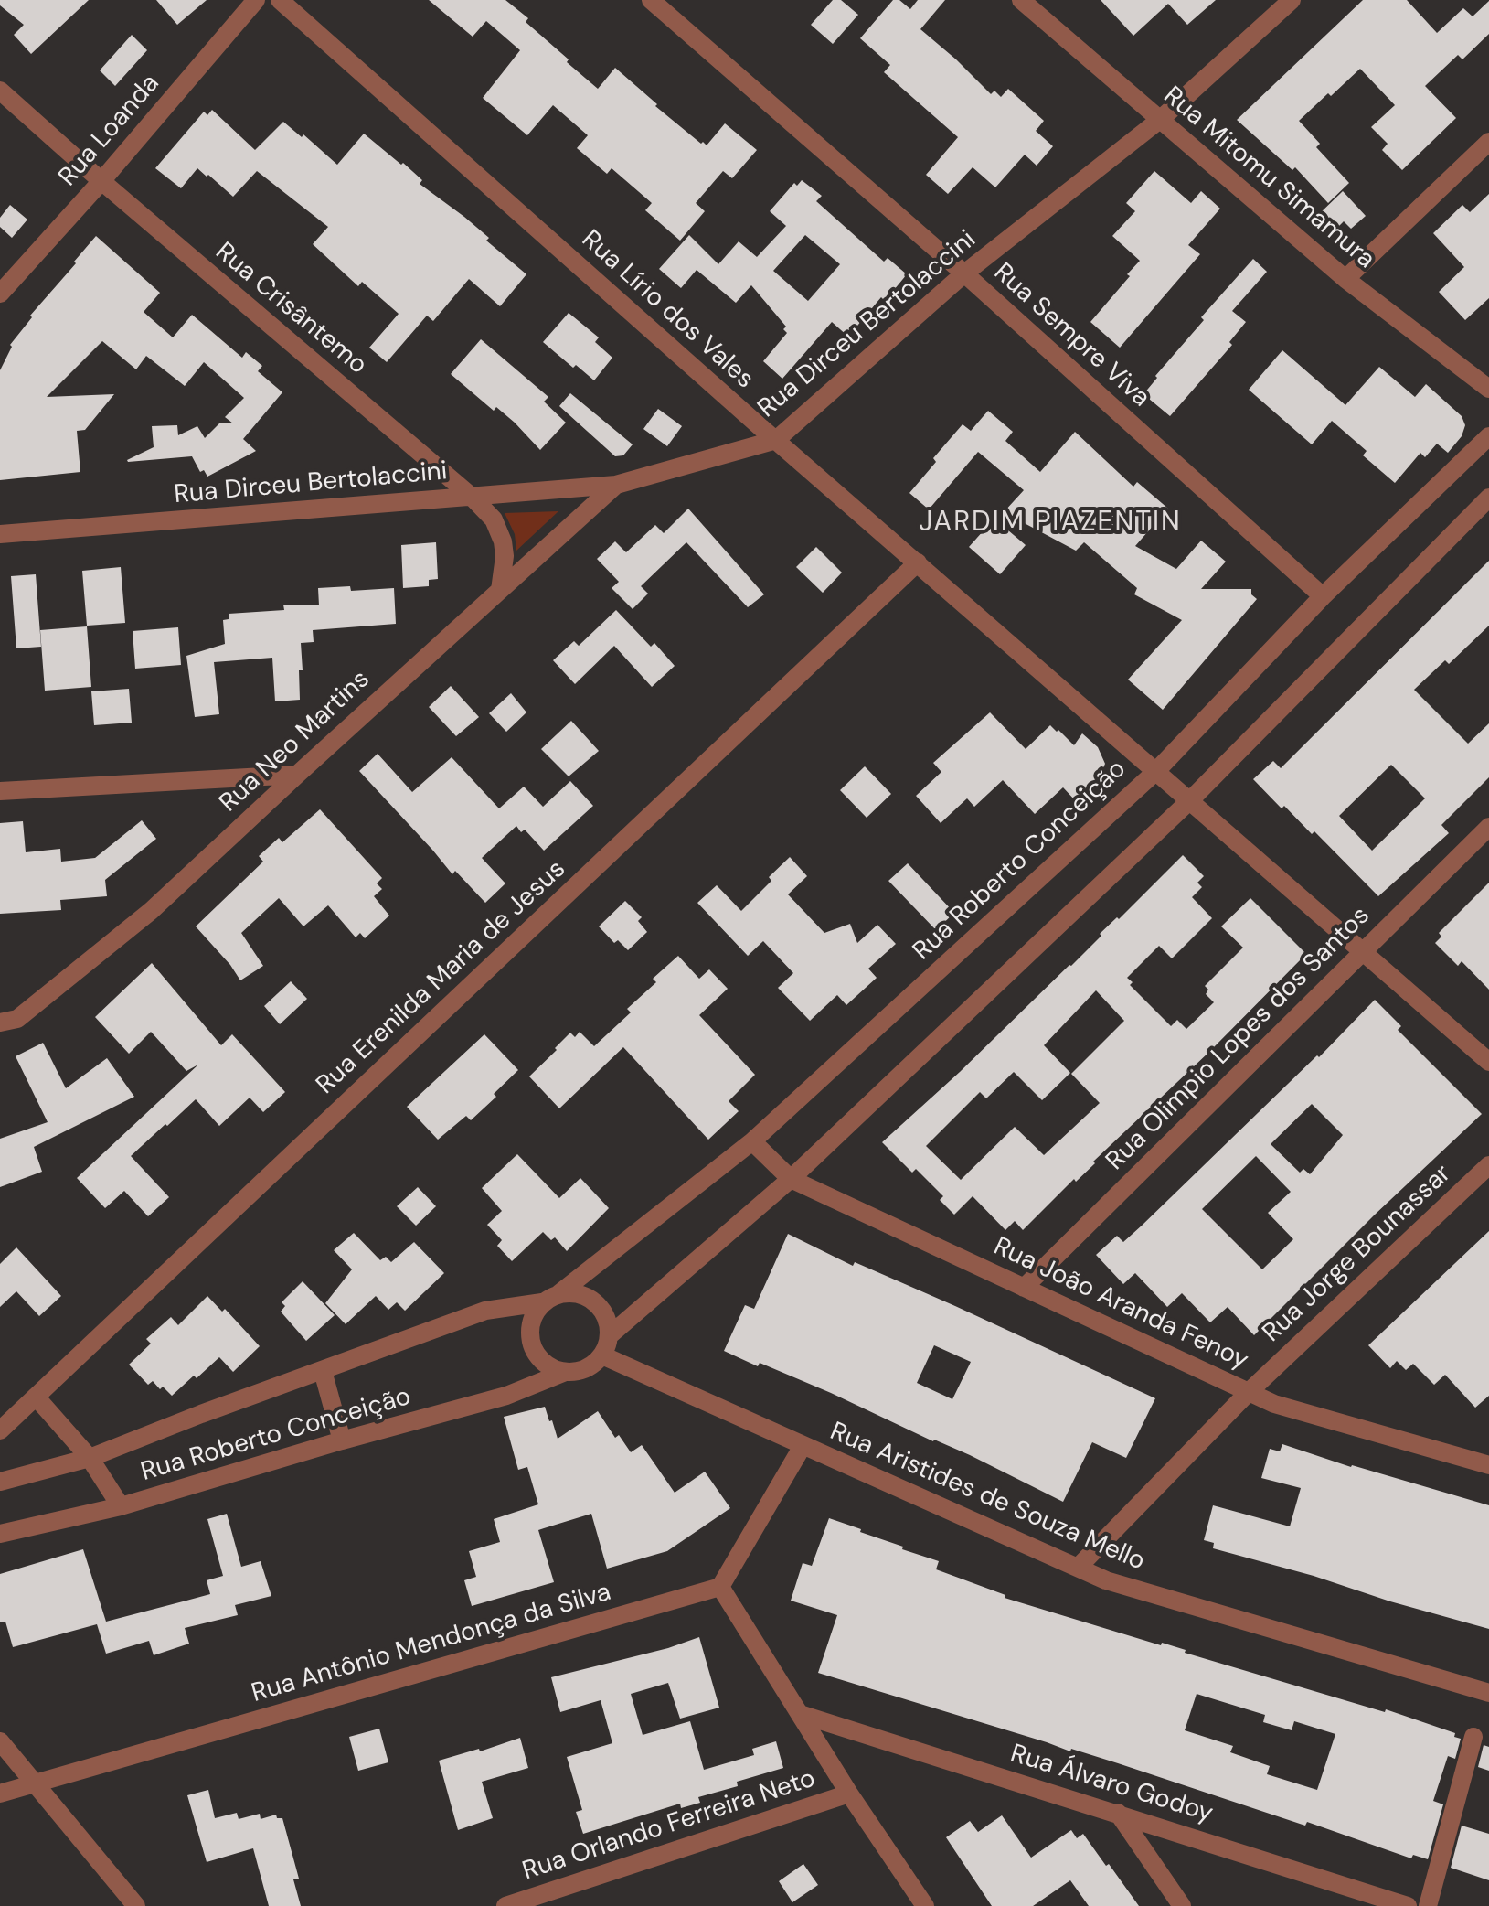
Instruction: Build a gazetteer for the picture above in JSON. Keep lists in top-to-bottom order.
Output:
{
  "streets": {
    "street": [
      "Rua Loanda",
      "Rua Mitomu Simamura",
      "Rua Crisântemo",
      "Rua Lírio dos Vales",
      "Rua Dirceu Bertolaccini",
      "Rua Sempre Viva",
      "Rua Neo Martins",
      "Rua Roberto Conceição",
      "Rua Erenilda Maria de Jesus",
      "Rua Olimpio Lopes dos Santos",
      "Rua Jorge Bounassar",
      "Rua João Aranda Fenoy",
      "Rua Aristides de Souza Mello",
      "Rua Antônio Mendonça da Silva",
      "Rua Álvaro Godoy",
      "Rua Orlando Ferreira Neto"
    ]
  },
  "crossings": [
    ["Rua Loanda", "Rua Crisântemo"],
    ["Rua Mitomu Simamura", "Rua Dirceu Bertolaccini"],
    ["Rua Crisântemo", "Rua Dirceu Bertolaccini"],
    ["Rua Crisântemo", "Rua Neo Martins"],
    ["Rua Lírio dos Vales", "Rua Dirceu Bertolaccini"],
    ["Rua Lírio dos Vales", "Rua Roberto Conceição"],
    ["Rua Lírio dos Vales", "Rua Erenilda Maria de Jesus"],
    ["Rua Lírio dos Vales", "Rua Olimpio Lopes dos Santos"],
    ["Rua Dirceu Bertolaccini", "Rua Sempre Viva"],
    ["Rua Dirceu Bertolaccini", "Rua Neo Martins"],
    ["Rua Sempre Viva", "Rua Roberto Conceição"],
    ["Rua Roberto Conceição", "Rua João Aranda Fenoy"],
    ["Rua Roberto Conceição", "Rua Aristides de Souza Mello"],
    ["Rua Olimpio Lopes dos Santos", "Rua João Aranda Fenoy"],
    ["Rua Jorge Bounassar", "Rua João Aranda Fenoy"],
    ["Rua Jorge Bounassar", "Rua Aristides de Souza Mello"]
  ],
  "districts": ["JARDIM PIAZENTIN"]
}
